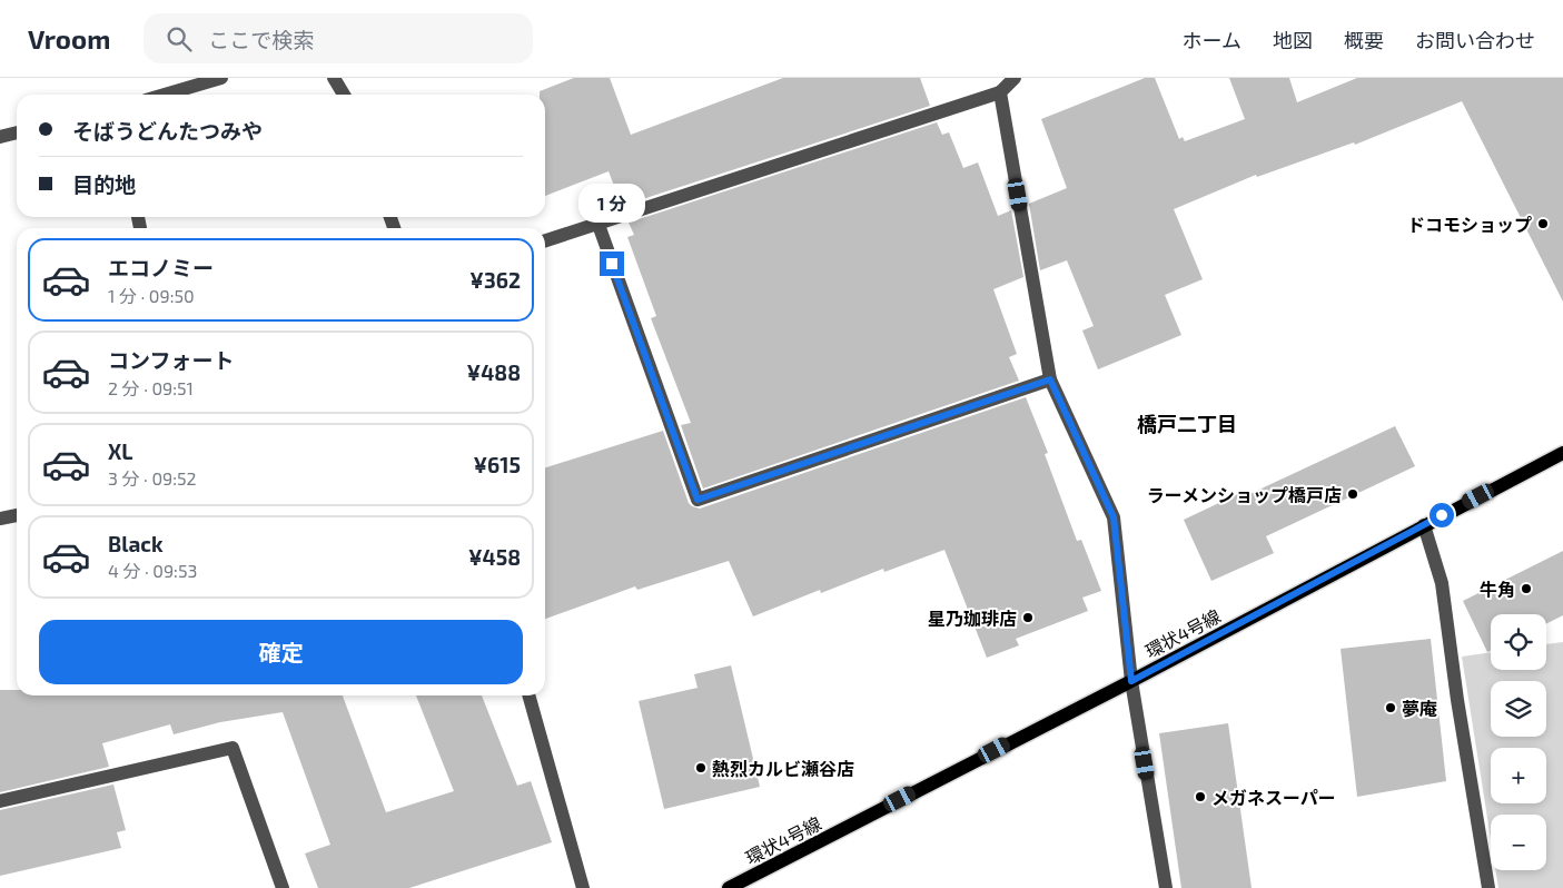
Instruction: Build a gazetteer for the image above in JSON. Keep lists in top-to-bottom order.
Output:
{
  "streets": {
    "main road": ["環状4号線"]
  },
  "districts": ["橋戸二丁目"],
  "places": [
    "ドコモショップ",
    "ラーメンショップ橋戸店",
    "牛角",
    "星乃珈琲店",
    "夢庵",
    "熱烈カルビ瀬谷店",
    "メガネスーパー"
  ],
  "page": {
    "header": "Vroom",
    "search": "ここで検索",
    "nav": [
      "ホーム",
      "地図",
      "概要",
      "お問い合わせ"
    ],
    "banner": ["そばうどんたつみや", "目的地"],
    "bubble": "1 分",
    "list": [
      {
        "name": "エコノミー",
        "note": "1 分 · 09:50",
        "value": "¥362"
      },
      {
        "name": "コンフォート",
        "note": "2 分 · 09:51",
        "value": "¥488"
      },
      {
        "name": "XL",
        "note": "3 分 · 09:52",
        "value": "¥615"
      },
      {
        "name": "Black",
        "note": "4 分 · 09:53",
        "value": "¥458"
      }
    ],
    "buttons": "確定",
    "map_buttons": ["+", "−"]
  }
}
